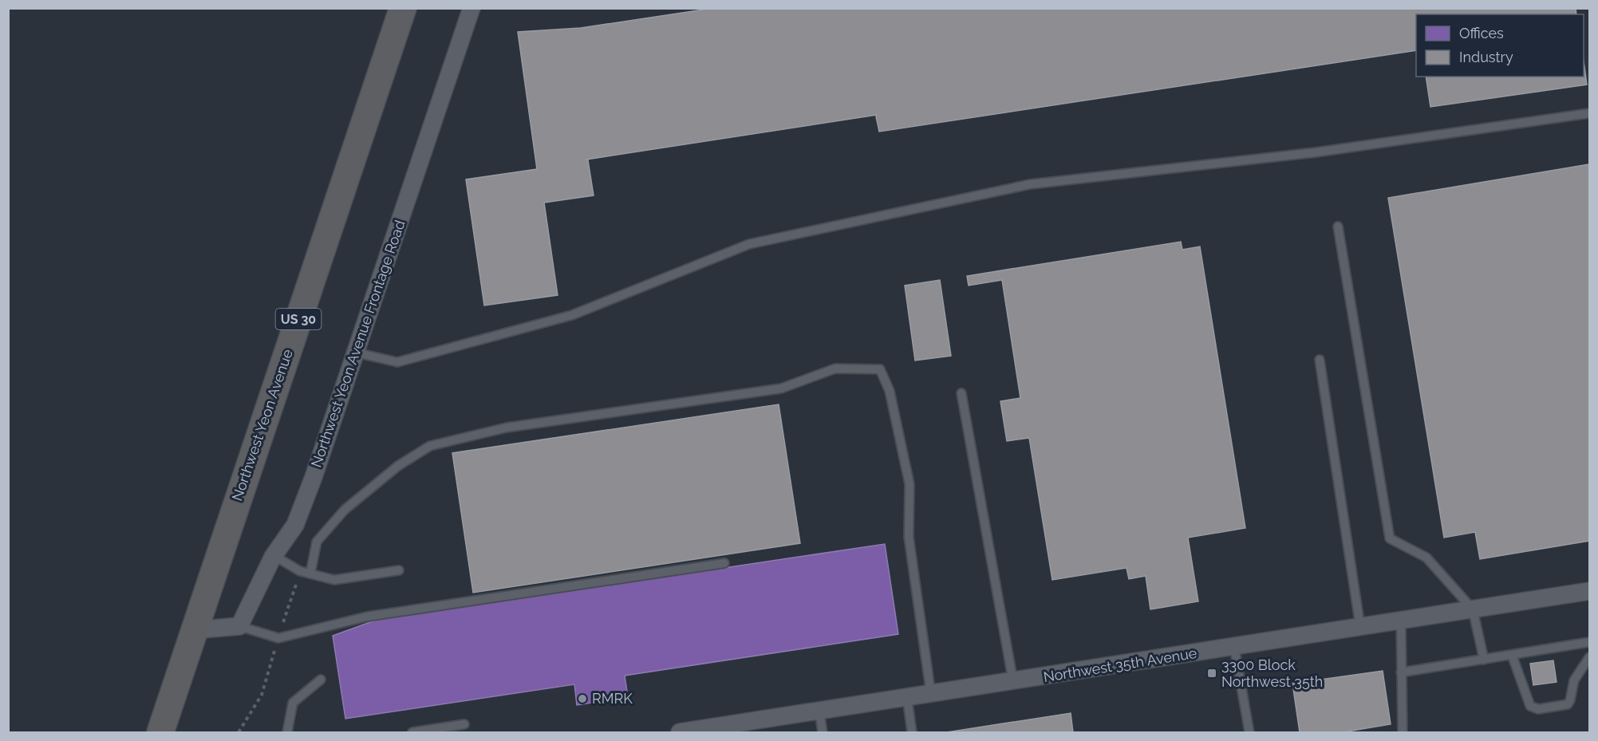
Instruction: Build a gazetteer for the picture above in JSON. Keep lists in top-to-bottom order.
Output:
{
  "streets": {
    "highway": ["US 30", "Northwest Yeon Avenue"],
    "street": ["Northwest Yeon Avenue Frontage Road", "Northwest 35th Avenue"]
  },
  "places": {
    "transit": ["3300 Block Northwest 35th"],
    "other": ["RMRK"]
  },
  "legend": ["Offices", "Industry"]
}
